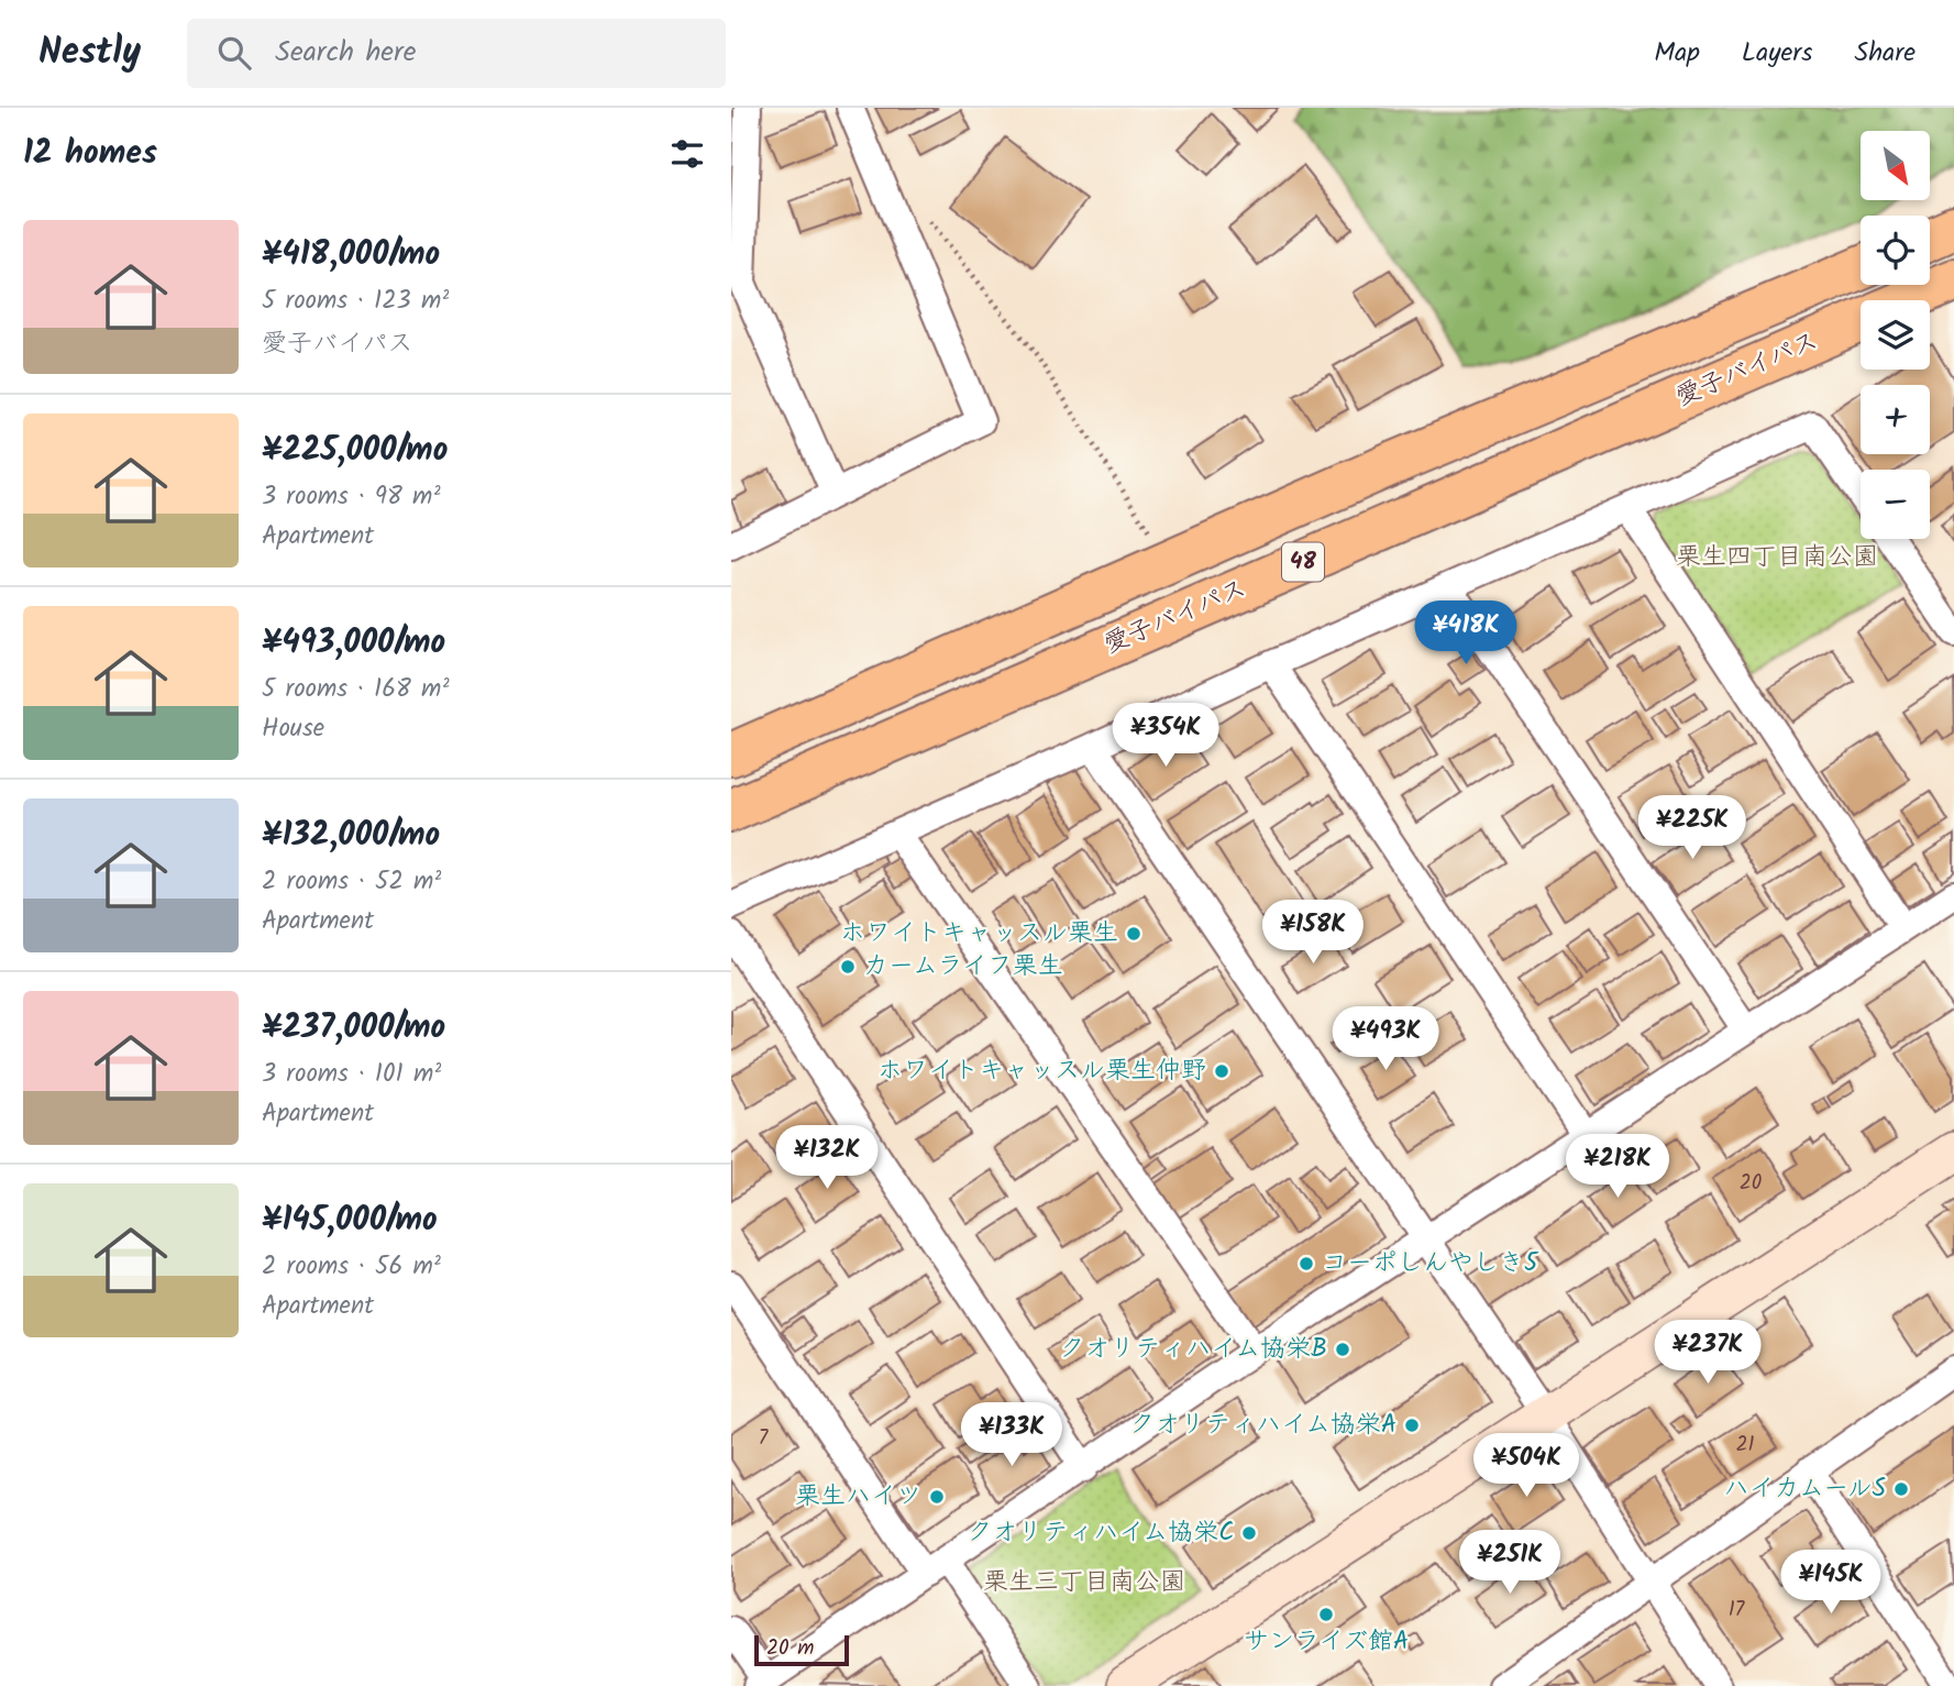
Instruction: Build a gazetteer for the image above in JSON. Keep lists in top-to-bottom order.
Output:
{
  "streets": {
    "highway": ["愛子バイパス", "48"]
  },
  "parks": ["栗生四丁目南公園", "栗生三丁目南公園"],
  "places": [
    "ホワイトキャッスル栗生",
    "カームライフ栗生",
    "ホワイトキャッスル栗生仲野",
    "コーポしんやしき5",
    "クオリティハイム協栄B",
    "クオリティハイム協栄A",
    "ハイカムールS",
    "栗生ハイツ",
    "クオリティハイム協栄C",
    "サンライズ館A"
  ],
  "house_numbers": [
    "20",
    "7",
    "21",
    "17"
  ],
  "scale_bar": "20 m",
  "north": "bottom right",
  "page": {
    "header": "Nestly",
    "search": "Search here",
    "nav": ["Map", "Layers", "Share"],
    "heading": "12 homes",
    "map_buttons": ["+", "−"],
    "list": [
      {
        "name": "¥418,000/mo",
        "note": "5 rooms · 123 m² · 愛子バイパス"
      },
      {
        "name": "¥225,000/mo",
        "note": "3 rooms · 98 m² · Apartment"
      },
      {
        "name": "¥493,000/mo",
        "note": "5 rooms · 168 m² · House"
      },
      {
        "name": "¥132,000/mo",
        "note": "2 rooms · 52 m² · Apartment"
      },
      {
        "name": "¥237,000/mo",
        "note": "3 rooms · 101 m² · Apartment"
      },
      {
        "name": "¥145,000/mo",
        "note": "2 rooms · 56 m² · Apartment"
      }
    ],
    "price": [
      "¥418K",
      "¥354K",
      "¥225K",
      "¥158K",
      "¥493K",
      "¥132K",
      "¥218K",
      "¥237K",
      "¥133K",
      "¥504K",
      "¥251K",
      "¥145K"
    ],
    "scale": "20 m"
  }
}
